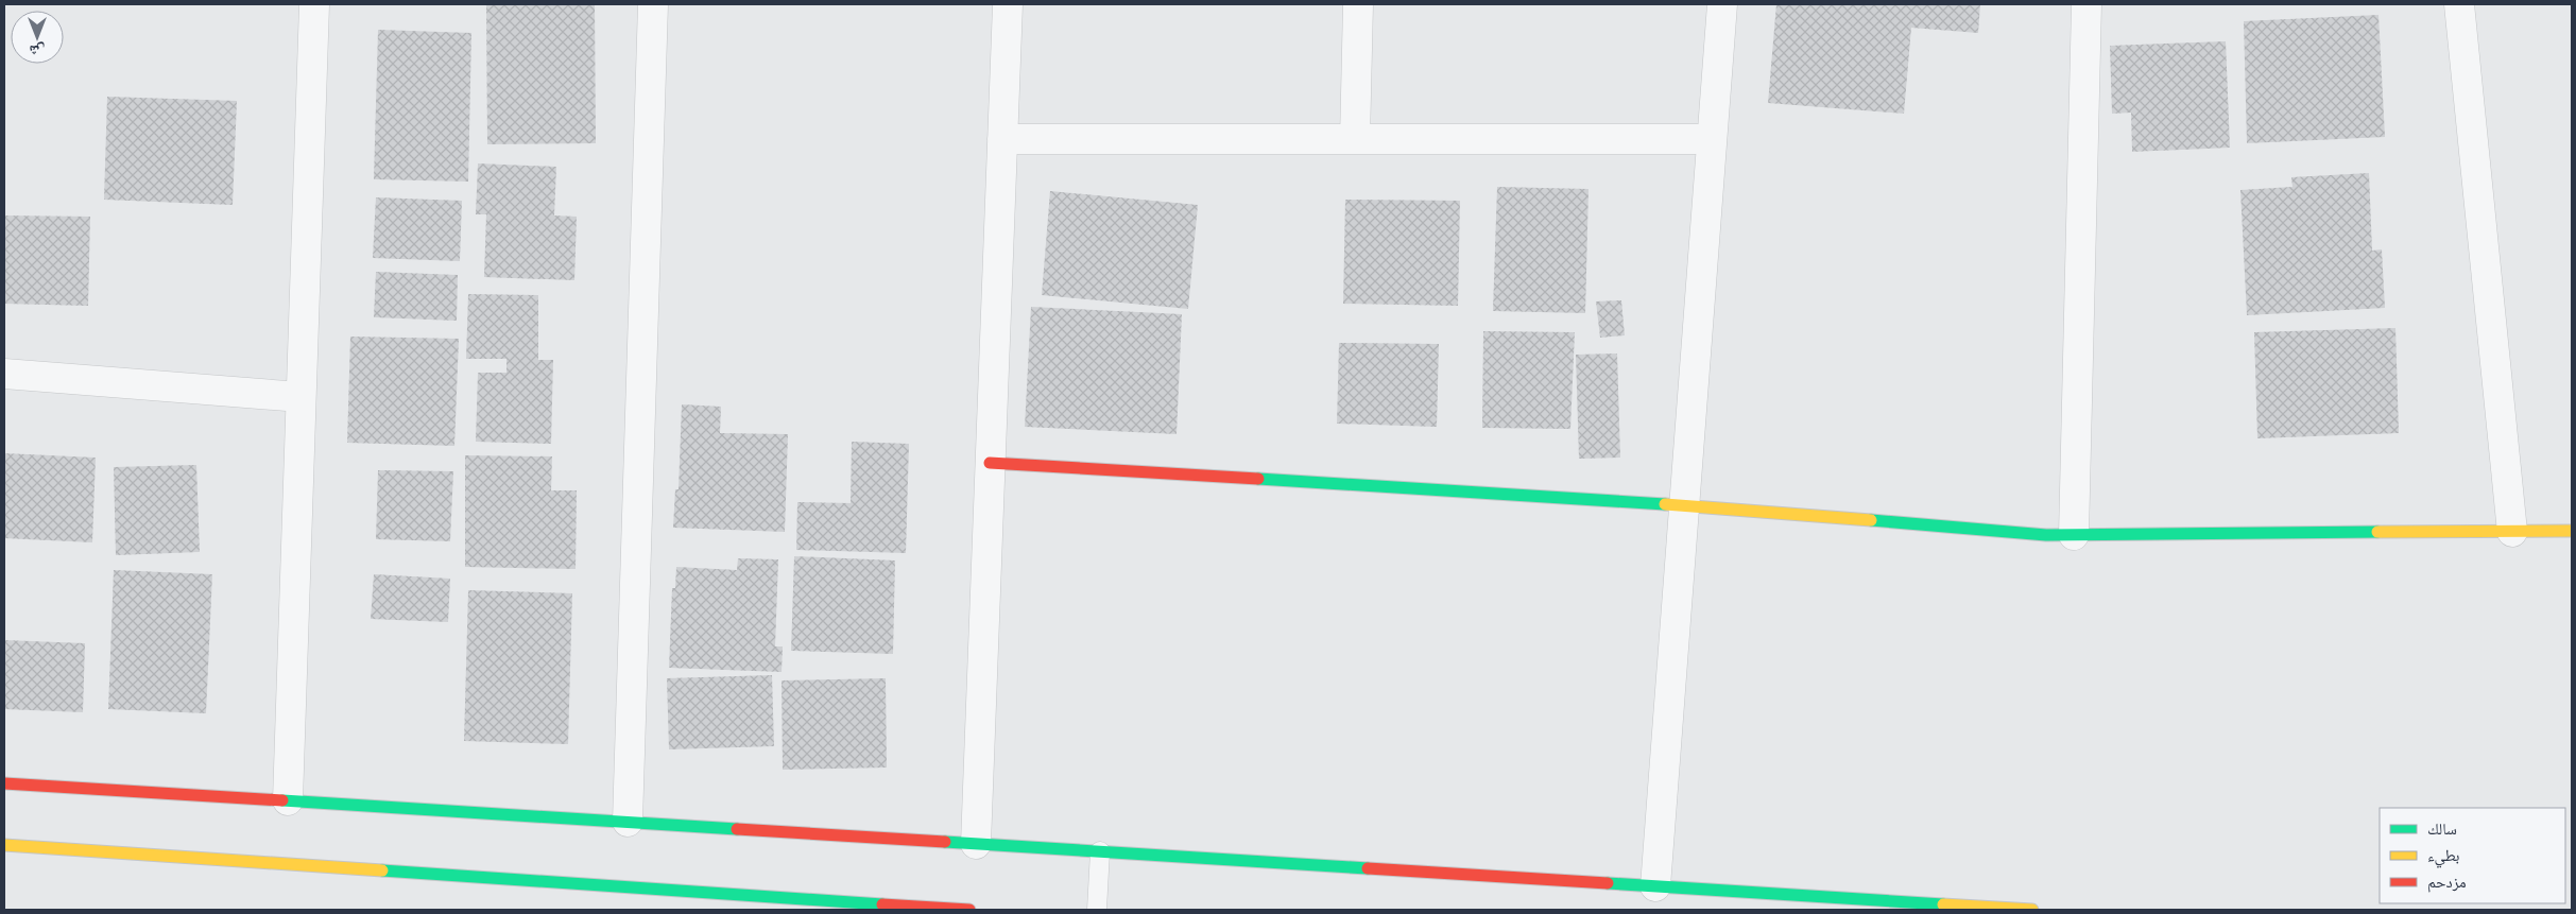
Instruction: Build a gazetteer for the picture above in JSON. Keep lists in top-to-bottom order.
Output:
{
  "legend": ["سالك", "بطيء", "مزدحم"],
  "north": "bottom"
}
